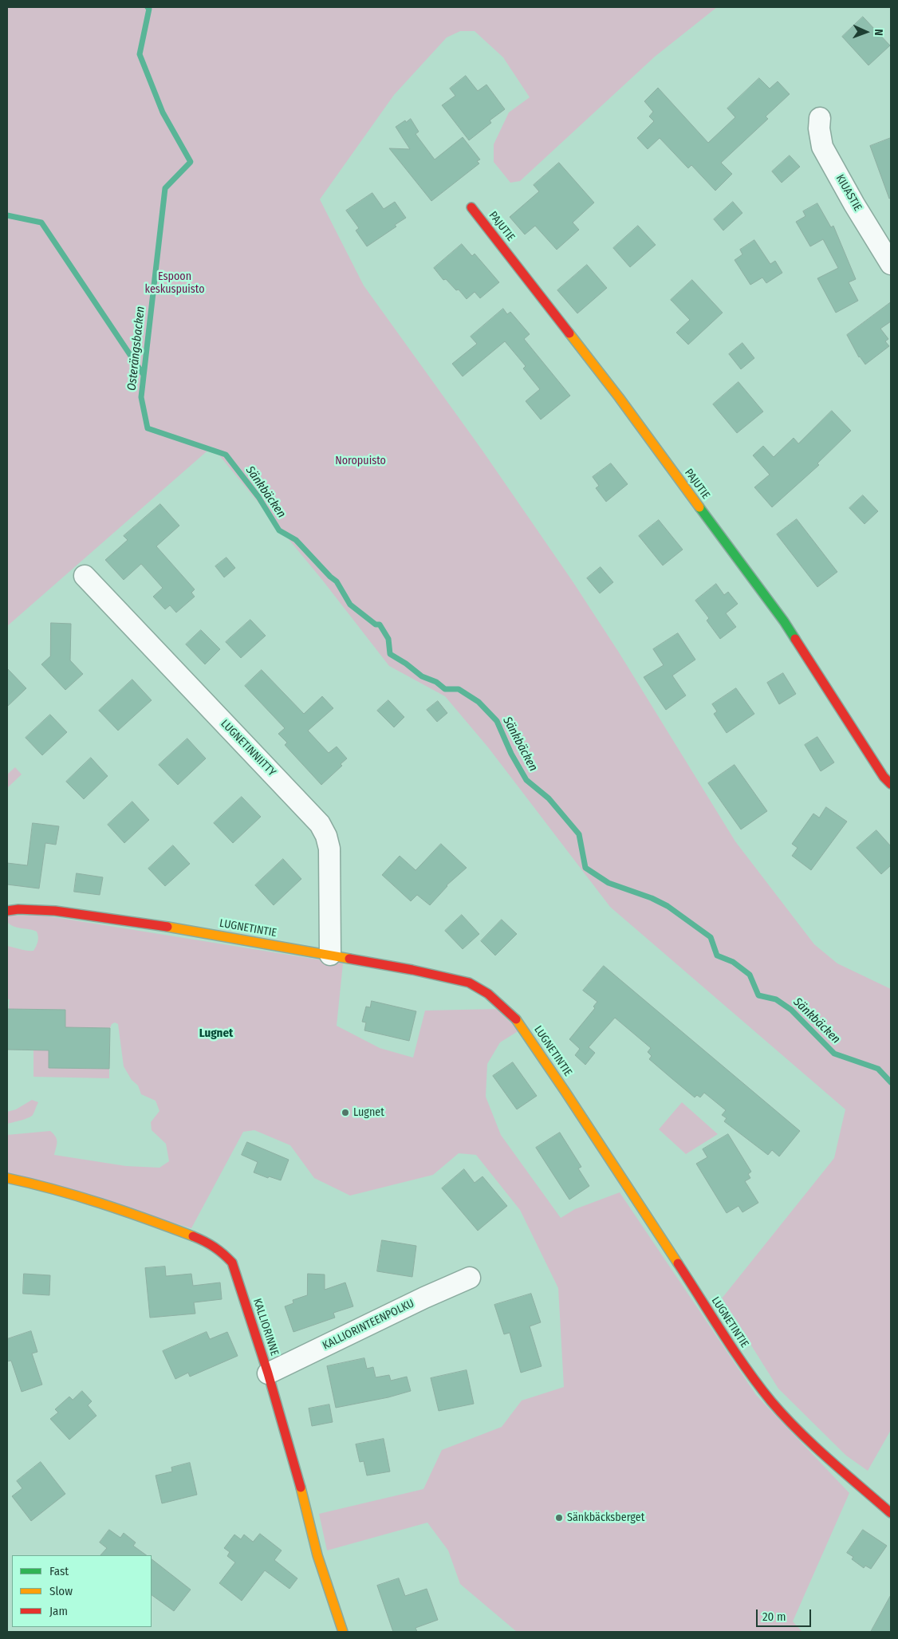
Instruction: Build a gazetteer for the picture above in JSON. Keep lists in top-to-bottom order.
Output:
{
  "streets": {
    "street": [
      "KIUASTIE",
      "PAJUTIE",
      "LUGNETINNIITTY",
      "LUGNETINTIE",
      "KALLIORINTEENPOLKU",
      "KALLIORINNE"
    ]
  },
  "crossings": [
    ["LUGNETINNIITTY", "LUGNETINTIE"],
    ["KALLIORINTEENPOLKU", "KALLIORINNE"]
  ],
  "districts": ["Lugnet"],
  "water": ["Osterängsbacken", "Sänkbäcken"],
  "parks": ["Espoon keskuspuisto", "Noropuisto"],
  "places": ["Lugnet", "Sänkbäcksberget"],
  "legend": ["Fast", "Slow", "Jam"],
  "scale_bar": "20 m",
  "north": "right"
}
